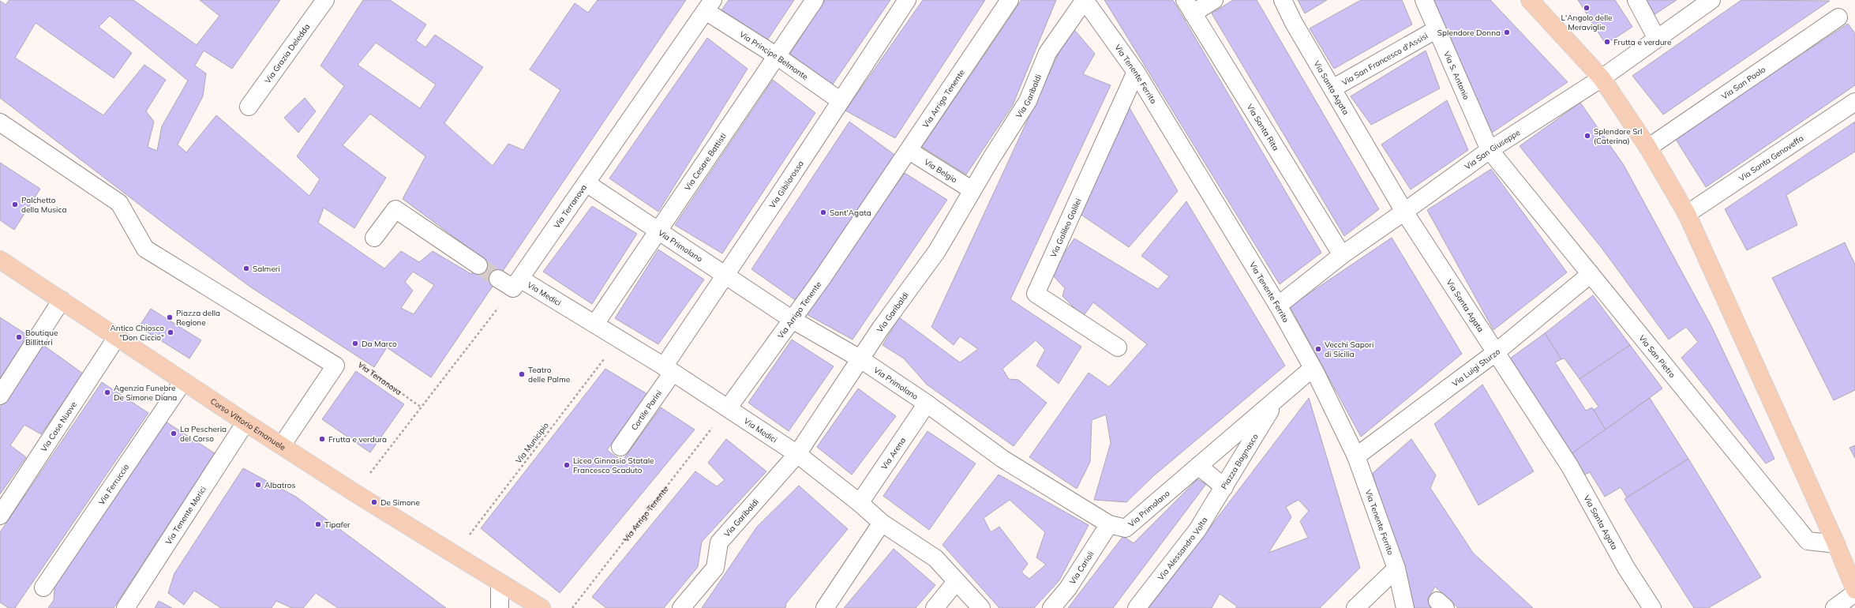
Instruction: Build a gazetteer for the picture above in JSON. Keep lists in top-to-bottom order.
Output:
{
  "streets": {
    "main road": ["Corso Vittorio Emanuele"],
    "street": [
      "Via Grazia Deledda",
      "Via Principe Belmonte",
      "Via San Francesco d'Assisi",
      "Via Tenente Ferrito",
      "Via S. Antonio",
      "Via San Paolo",
      "Via Santa Agata",
      "Via Garibaldi",
      "Via Arrigo Tenente",
      "Via Santa Rita",
      "Via San Giuseppe",
      "Via Santa Genoveffa",
      "Via Cesare Battisti",
      "Via Belgio",
      "Via Gibilorossa",
      "Via Terranova",
      "Via Galileo Galilei",
      "Via Primolano",
      "Via Medici",
      "Via San Pietro",
      "Via Luigi Sturzo",
      "Cortile Parini",
      "Via Case Nuove",
      "Via Arena",
      "Piazza Bagnasco",
      "Via Ferruccio",
      "Via Tenente Morici",
      "Via Alessandro Volta",
      "Via Carioli"
    ],
    "path": ["Via Municipio"]
  },
  "crossings": [
    ["Via Principe Belmonte", "Via Cesare Battisti"],
    ["Via Principe Belmonte", "Via Gibilorossa"],
    ["Via Principe Belmonte", "Via Terranova"],
    ["Via San Francesco d'Assisi", "Via S. Antonio"],
    ["Via San Francesco d'Assisi", "Via Santa Agata"],
    ["Via Tenente Ferrito", "Via Garibaldi"],
    ["Via Tenente Ferrito", "Via San Giuseppe"],
    ["Via Tenente Ferrito", "Via Galileo Galilei"],
    ["Via Tenente Ferrito", "Via Luigi Sturzo"],
    ["Via Tenente Ferrito", "Piazza Bagnasco"],
    ["Via S. Antonio", "Via San Giuseppe"],
    ["Via S. Antonio", "Via San Pietro"],
    ["Via Santa Agata", "Via San Giuseppe"],
    ["Via Santa Agata", "Via Luigi Sturzo"],
    ["Via Garibaldi", "Via Belgio"],
    ["Via Garibaldi", "Via Primolano"],
    ["Via Garibaldi", "Via Medici"],
    ["Via Arrigo Tenente", "Via Belgio"],
    ["Via Arrigo Tenente", "Via Primolano"],
    ["Via Arrigo Tenente", "Via Medici"],
    ["Via Santa Rita", "Via San Giuseppe"],
    ["Via San Giuseppe", "Via San Pietro"],
    ["Via Cesare Battisti", "Via Primolano"],
    ["Via Cesare Battisti", "Via Medici"],
    ["Via Gibilorossa", "Via Primolano"],
    ["Via Gibilorossa", "Via Medici"],
    ["Via Gibilorossa", "Cortile Parini"],
    ["Via Terranova", "Via Primolano"],
    ["Via Terranova", "Via Medici"],
    ["Via Primolano", "Via Arena"],
    ["Via Primolano", "Piazza Bagnasco"],
    ["Via Primolano", "Via Carioli"],
    ["Via Medici", "Cortile Parini"],
    ["Via Medici", "Via Municipio"],
    ["Via Medici", "Via Arena"],
    ["Via San Pietro", "Via Luigi Sturzo"],
    ["Corso Vittorio Emanuele", "Via Case Nuove"],
    ["Corso Vittorio Emanuele", "Via Municipio"],
    ["Corso Vittorio Emanuele", "Via Ferruccio"],
    ["Corso Vittorio Emanuele", "Via Tenente Morici"],
    ["Piazza Bagnasco", "Via Alessandro Volta"]
  ],
  "places": [
    "L'Angolo delle Meraviglie",
    "Splendore Donna",
    "Frutta e verdure",
    "Splendore Srl (Caterina)",
    "Palchetto della Musica",
    "Sant'Agata",
    "Salmeri",
    "Piazza della Regione",
    "Antico Chiosco \"Don Ciccio\"",
    "Boutique Billitteri",
    "Da Marco",
    "Vecchi Sapori di Sicilia",
    "Teatro delle Palme",
    "Agenzia Funebre De Simone Diana",
    "La Pescheria del Corso",
    "Frutta e verdura",
    "Liceo Ginnasio Statale Francesco Scaduto",
    "Albatros",
    "De Simone",
    "Tipafer"
  ]
}
